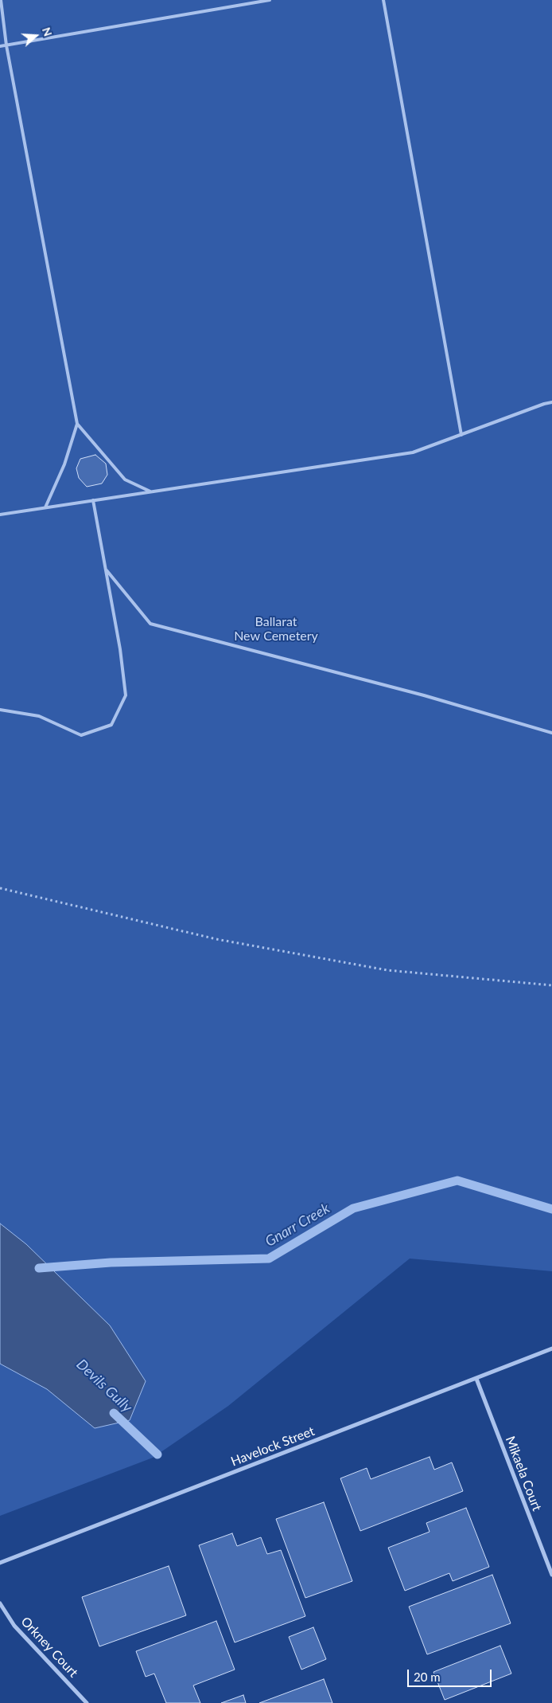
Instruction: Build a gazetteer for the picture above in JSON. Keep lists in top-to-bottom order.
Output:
{
  "streets": {
    "street": ["Havelock Street", "Mikaela Court", "Orkney Court"]
  },
  "crossings": [
    ["Havelock Street", "Mikaela Court"]
  ],
  "water": ["Gnarr Creek", "Devils Gully"],
  "parks": ["Ballarat New Cemetery"],
  "scale_bar": "20 m",
  "north": "right"
}
